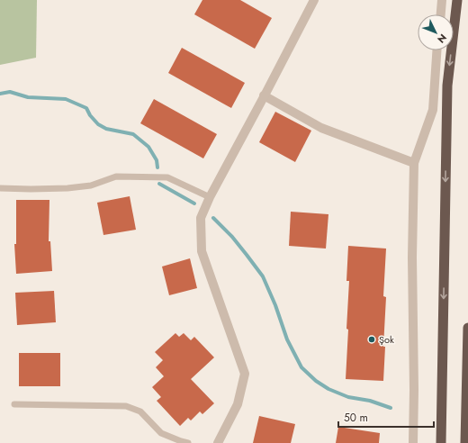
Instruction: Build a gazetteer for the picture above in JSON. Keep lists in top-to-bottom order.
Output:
{
  "places": ["Şok"],
  "scale_bar": "50 m",
  "north": "bottom right"
}
